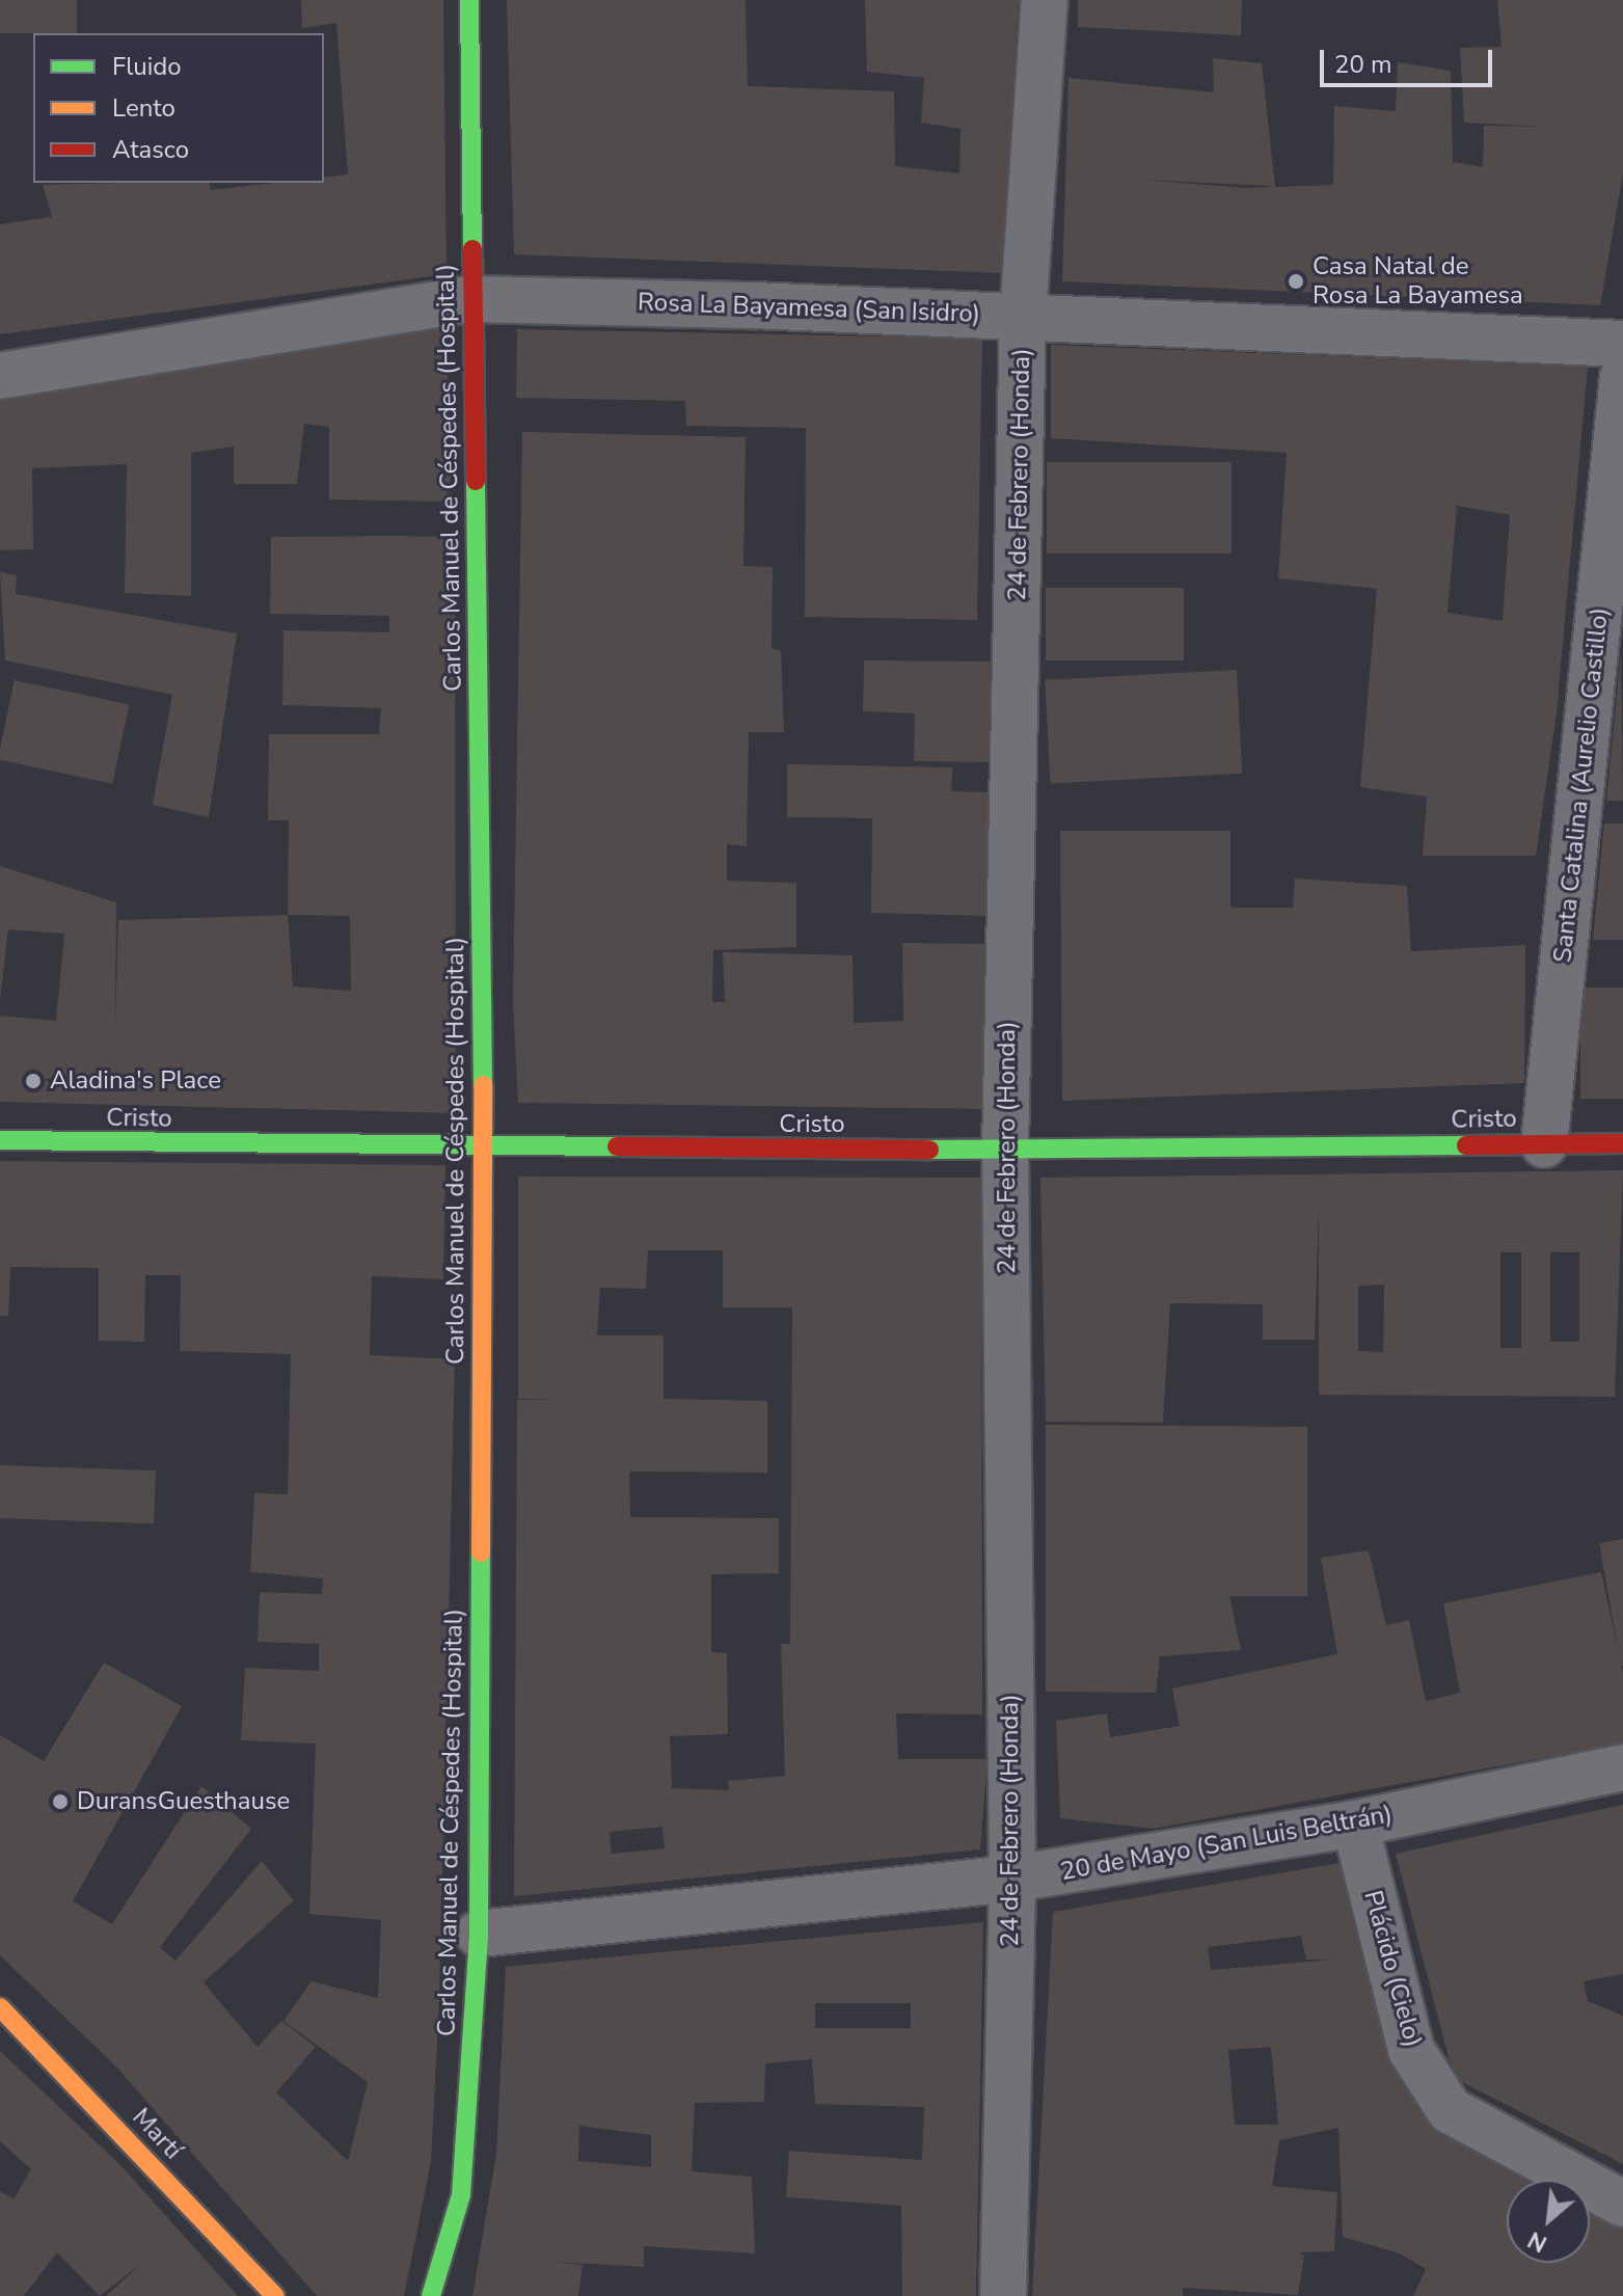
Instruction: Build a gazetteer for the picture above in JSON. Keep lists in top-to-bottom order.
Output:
{
  "streets": {
    "street": [
      "Rosa La Bayamesa (San Isidro)",
      "24 de Febrero (Honda)",
      "Carlos Manuel de Céspedes (Hospital)",
      "Santa Catalina (Aurelio Castillo)",
      "Cristo",
      "20 de Mayo (San Luis Beltrán)",
      "Plácido (Cielo)",
      "Martí"
    ]
  },
  "crossings": [
    ["Rosa La Bayamesa (San Isidro)", "24 de Febrero (Honda)"],
    ["Rosa La Bayamesa (San Isidro)", "Carlos Manuel de Céspedes (Hospital)"],
    ["24 de Febrero (Honda)", "Cristo"],
    ["24 de Febrero (Honda)", "20 de Mayo (San Luis Beltrán)"],
    ["Carlos Manuel de Céspedes (Hospital)", "Cristo"],
    ["Carlos Manuel de Céspedes (Hospital)", "20 de Mayo (San Luis Beltrán)"],
    ["Santa Catalina (Aurelio Castillo)", "Cristo"],
    ["20 de Mayo (San Luis Beltrán)", "Plácido (Cielo)"]
  ],
  "places": ["Casa Natal de Rosa La Bayamesa", "Aladina's Place", "DuransGuesthause"],
  "legend": ["Fluido", "Lento", "Atasco"],
  "scale_bar": "20 m",
  "north": "bottom left"
}
